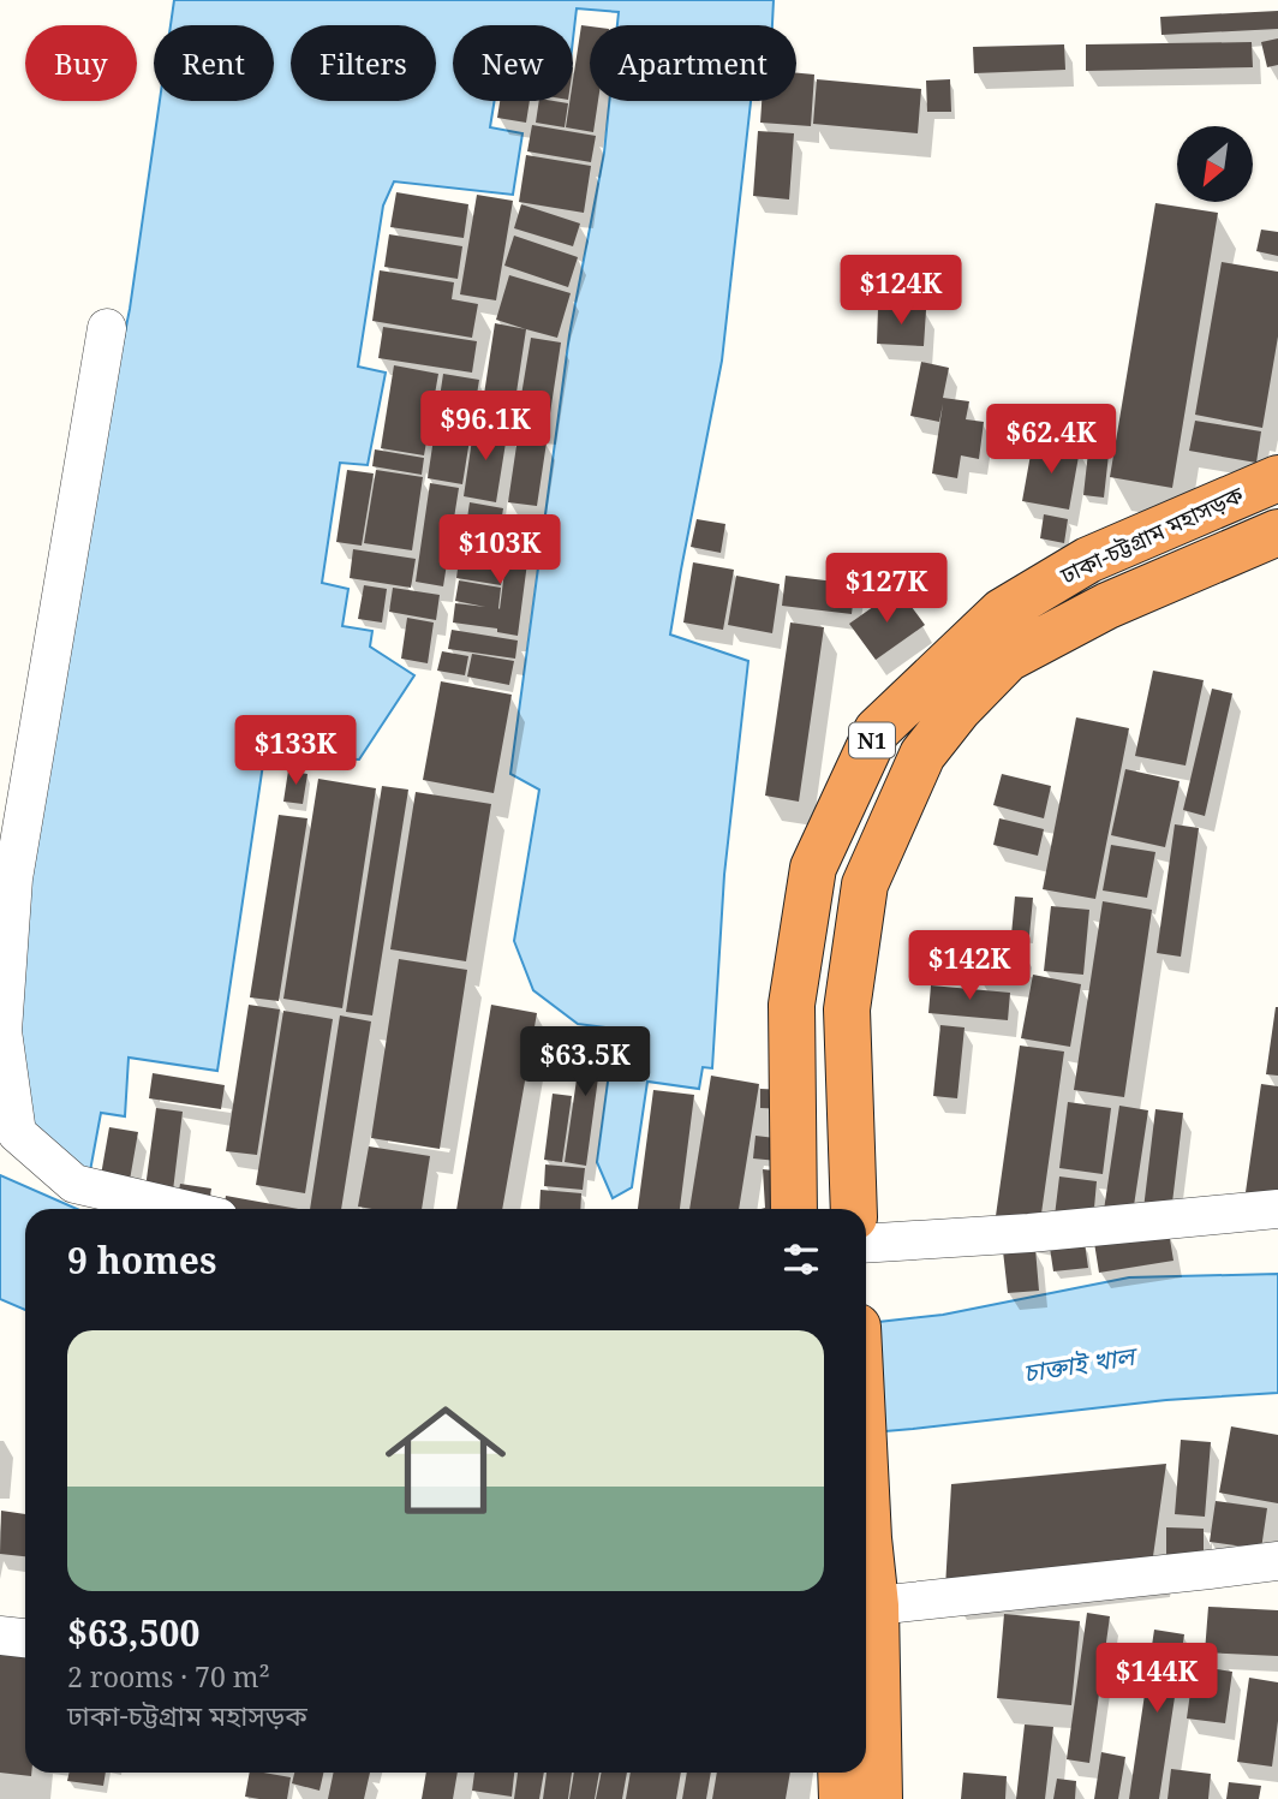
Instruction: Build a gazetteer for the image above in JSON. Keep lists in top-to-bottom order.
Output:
{
  "streets": {
    "highway": ["ঢাকা-চট্টগ্রাম মহাসড়ক", "N1"]
  },
  "water": ["চাক্তাই খাল"],
  "north": "bottom left",
  "page": {
    "chip": [
      "Buy",
      "Rent",
      "Filters",
      "New",
      "Apartment"
    ],
    "price": [
      "$124K",
      "$96.1K",
      "$62.4K",
      "$103K",
      "$127K",
      "$133K",
      "$142K",
      "$63.5K",
      "$144K"
    ],
    "heading": "9 homes",
    "list": [
      {
        "name": "$63,500",
        "note": "2 rooms · 70 m² · ঢাকা-চট্টগ্রাম মহাসড়ক"
      }
    ]
  }
}
